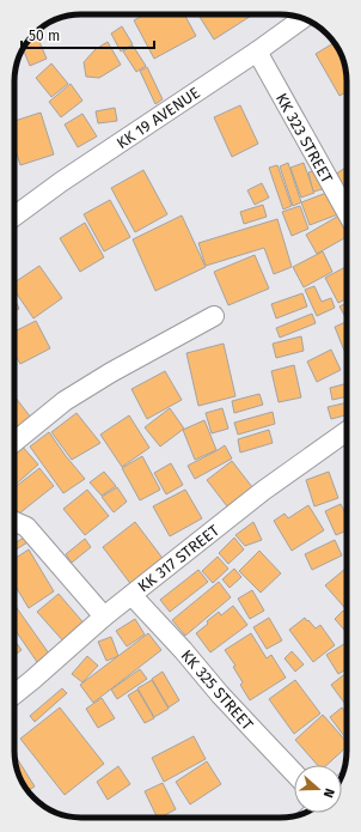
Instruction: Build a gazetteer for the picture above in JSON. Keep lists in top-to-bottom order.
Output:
{
  "streets": {
    "street": [
      "KK 19 AVENUE",
      "KK 323 STREET",
      "KK 317 STREET",
      "KK 325 STREET"
    ]
  },
  "crossings": [
    ["KK 19 AVENUE", "KK 323 STREET"],
    ["KK 317 STREET", "KK 325 STREET"]
  ],
  "scale_bar": "50 m",
  "north": "right"
}
